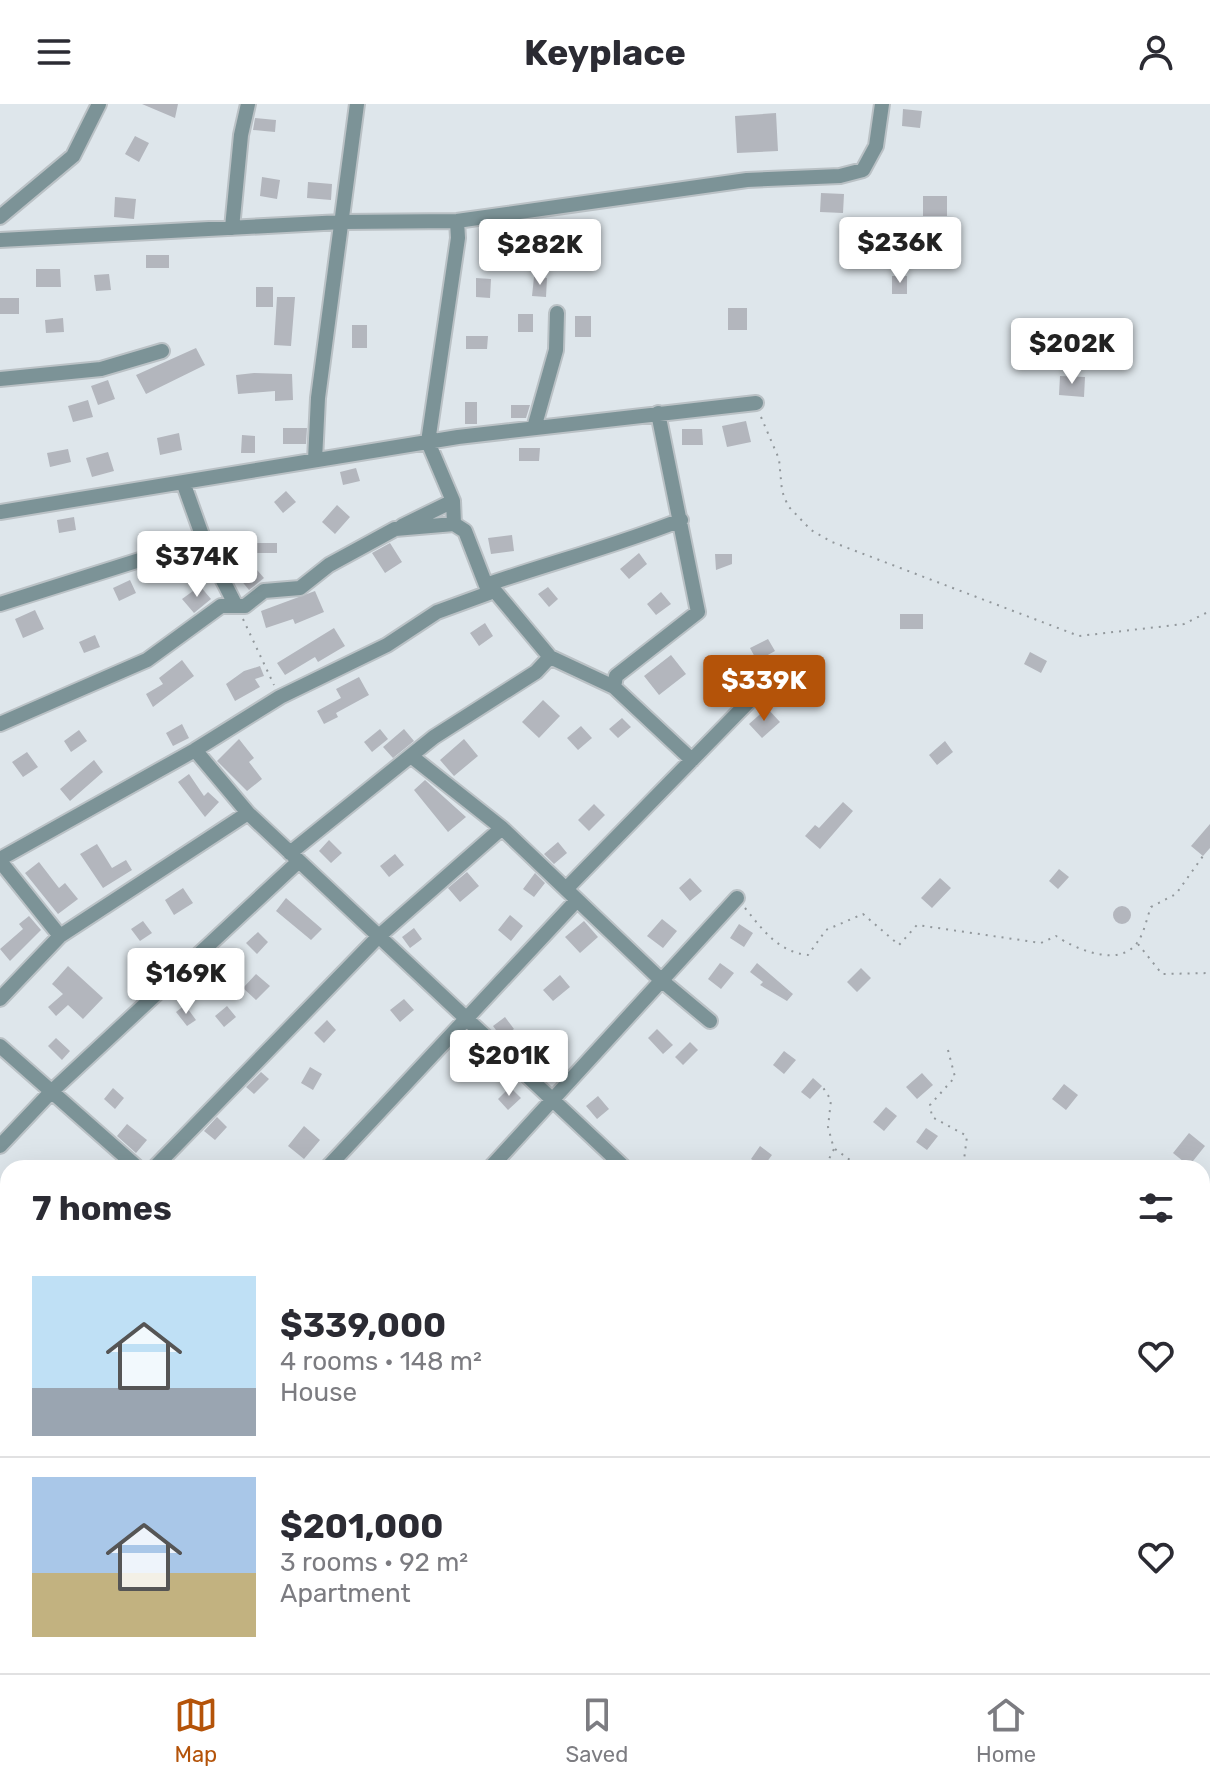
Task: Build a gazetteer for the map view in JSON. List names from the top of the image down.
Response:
{
  "page": {
    "header": "Keyplace",
    "price": [
      "$236K",
      "$282K",
      "$202K",
      "$374K",
      "$339K",
      "$169K",
      "$201K"
    ],
    "heading": "7 homes",
    "list": [
      {
        "name": "$339,000",
        "note": "4 rooms · 148 m² · House"
      },
      {
        "name": "$201,000",
        "note": "3 rooms · 92 m² · Apartment"
      }
    ],
    "tabs": ["Map", "Saved", "Home"]
  }
}
